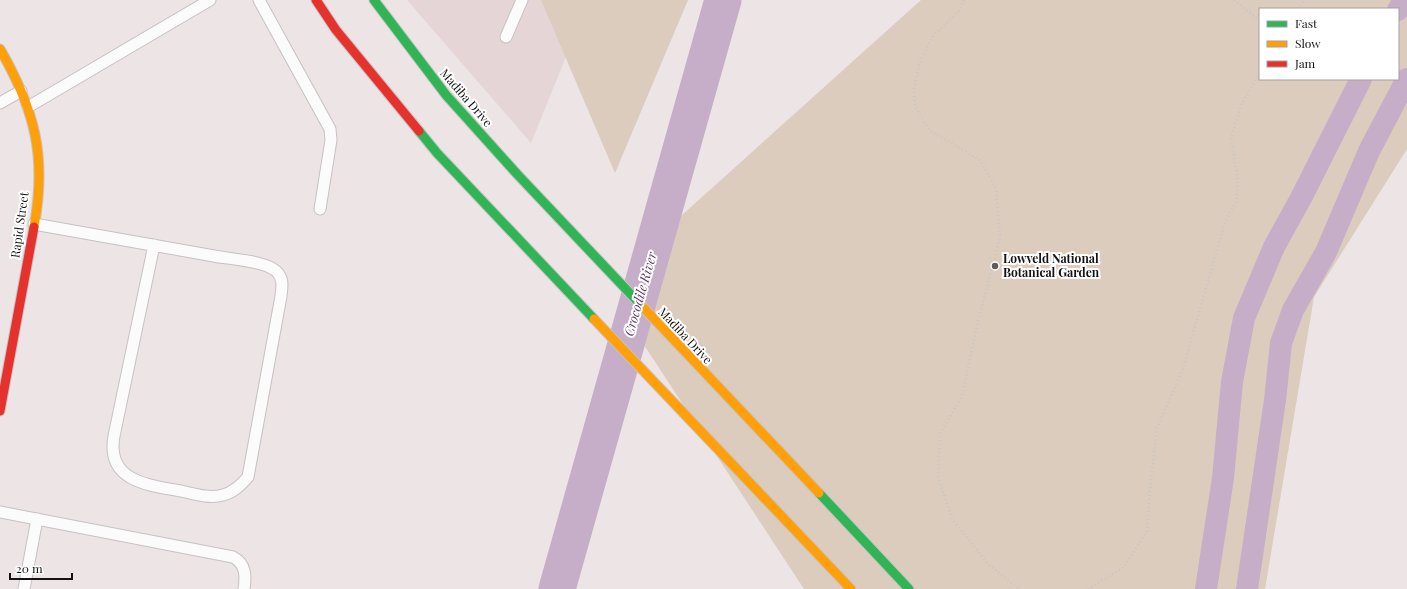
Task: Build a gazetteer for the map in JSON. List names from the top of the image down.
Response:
{
  "streets": {
    "main road": ["Madiba Drive", "Rapid Street"]
  },
  "water": ["Crocodile River"],
  "places": ["Lowveld National Botanical Garden"],
  "legend": ["Fast", "Slow", "Jam"],
  "scale_bar": "20 m"
}
